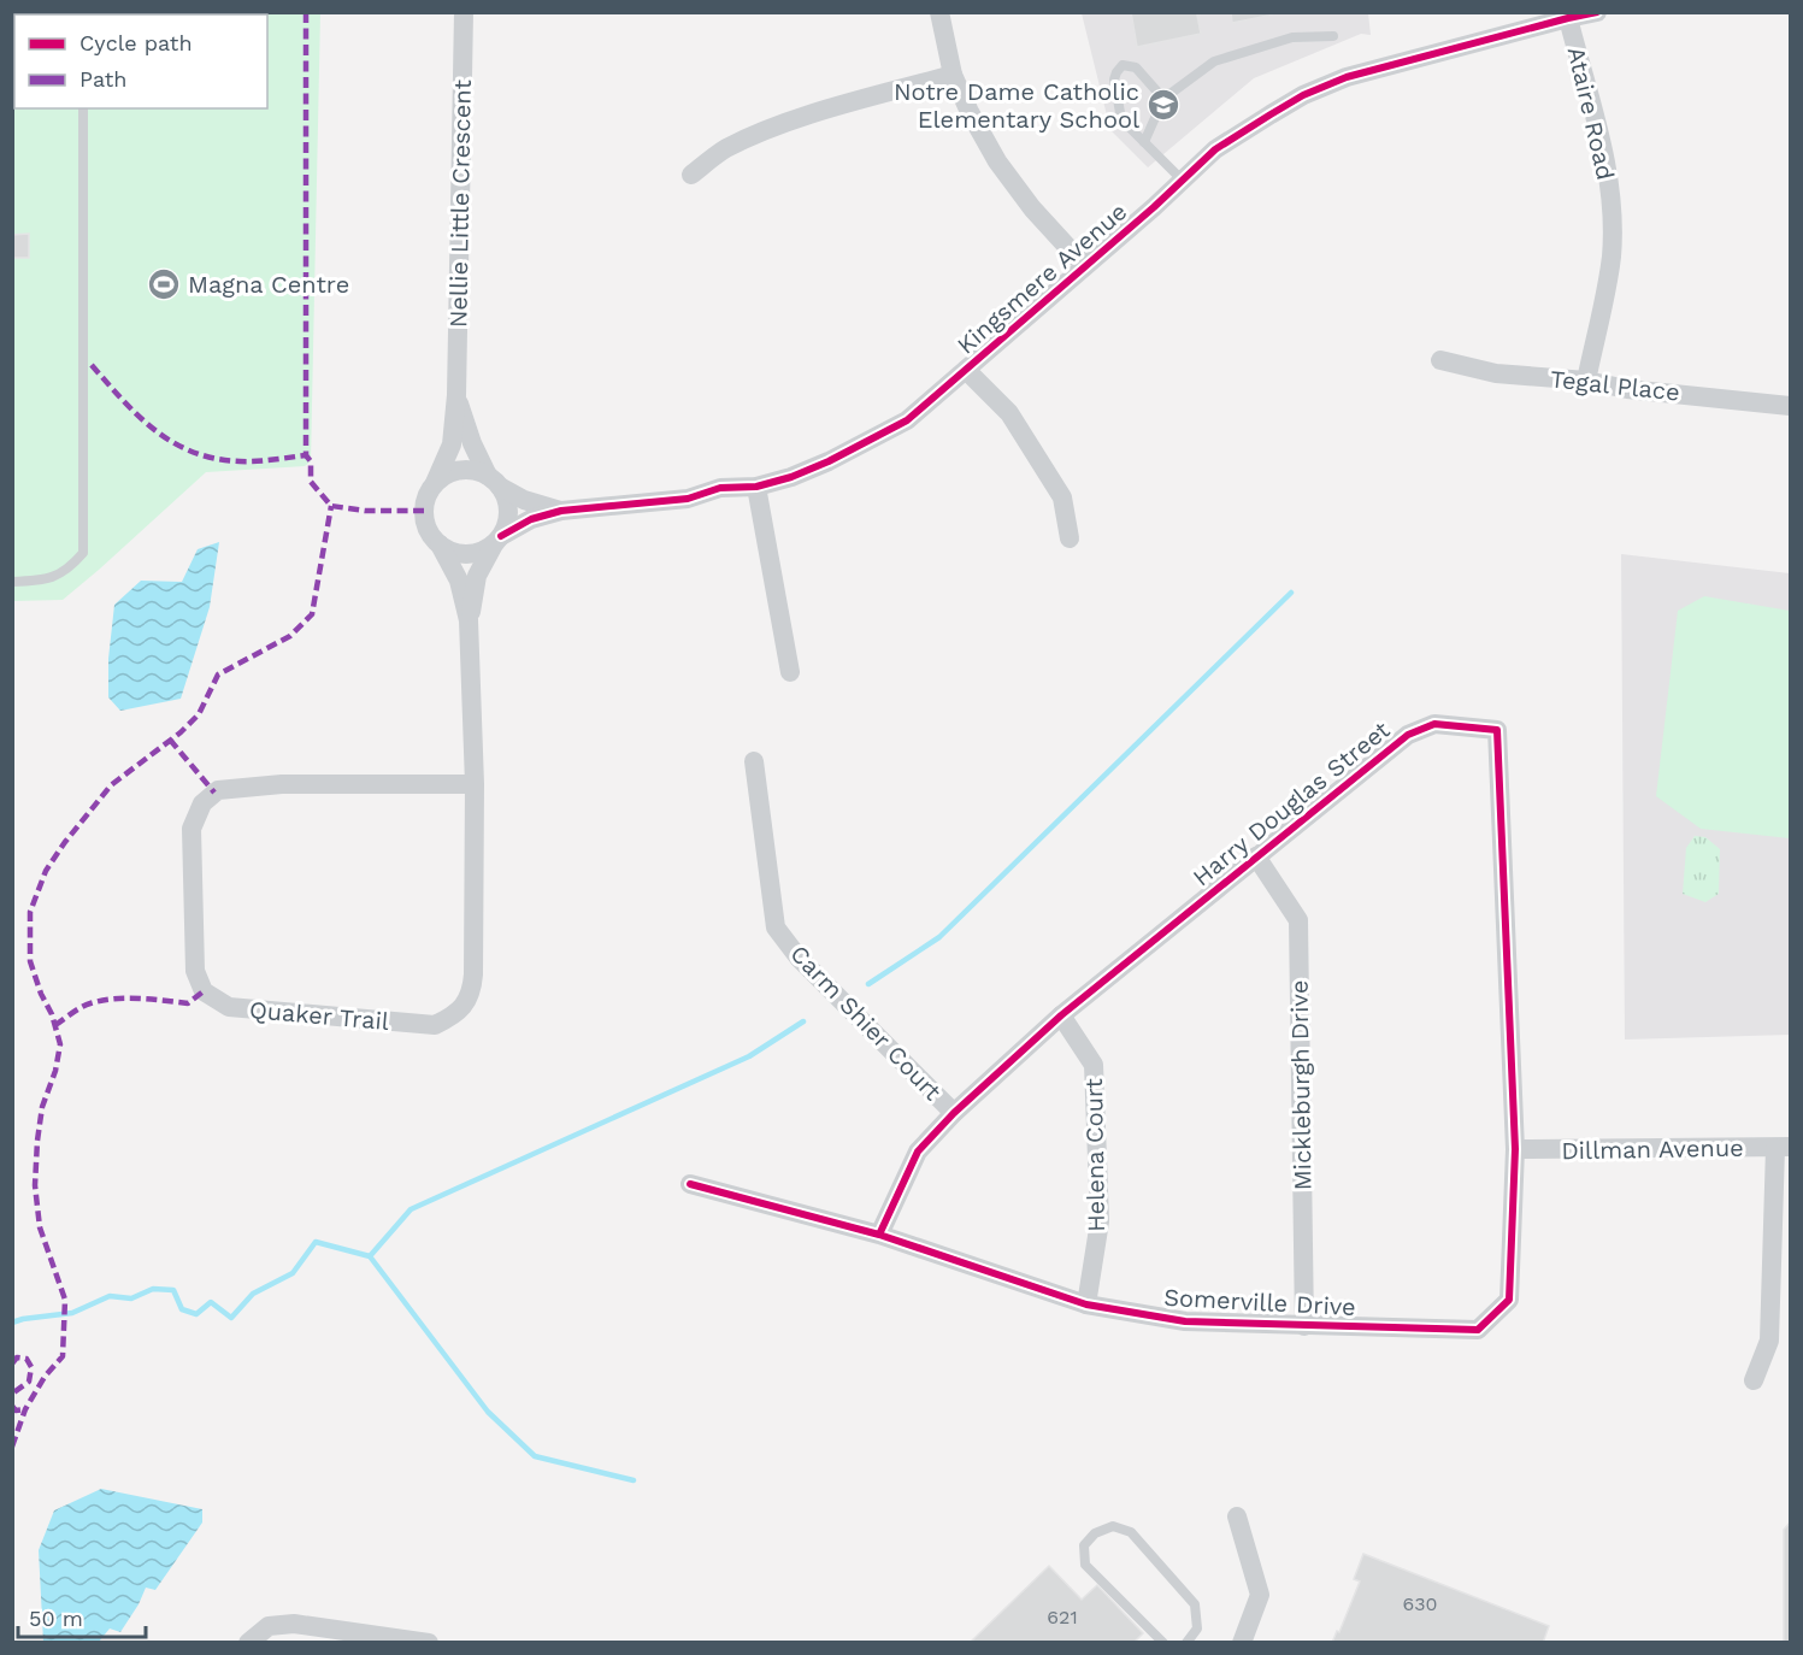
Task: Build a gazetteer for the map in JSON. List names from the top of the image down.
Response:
{
  "streets": {
    "street": [
      "Ataire Road",
      "Nellie Little Crescent",
      "Kingsmere Avenue",
      "Tegal Place",
      "Harry Douglas Street",
      "Quaker Trail",
      "Carm Shier Court",
      "Mickleburgh Drive",
      "Dillman Avenue",
      "Helena Court",
      "Somerville Drive"
    ]
  },
  "crossings": [
    ["Ataire Road", "Kingsmere Avenue"],
    ["Ataire Road", "Tegal Place"],
    ["Nellie Little Crescent", "Kingsmere Avenue"],
    ["Nellie Little Crescent", "Quaker Trail"],
    ["Kingsmere Avenue", "Quaker Trail"],
    ["Harry Douglas Street", "Carm Shier Court"],
    ["Harry Douglas Street", "Mickleburgh Drive"],
    ["Harry Douglas Street", "Dillman Avenue"],
    ["Harry Douglas Street", "Helena Court"],
    ["Harry Douglas Street", "Somerville Drive"],
    ["Mickleburgh Drive", "Somerville Drive"],
    ["Dillman Avenue", "Somerville Drive"],
    ["Helena Court", "Somerville Drive"]
  ],
  "places": {
    "school or university": ["Notre Dame Catholic Elementary School"],
    "sports": ["Magna Centre"]
  },
  "house_numbers": ["630", "621"],
  "legend": ["Cycle path", "Path"],
  "scale_bar": "50 m"
}
